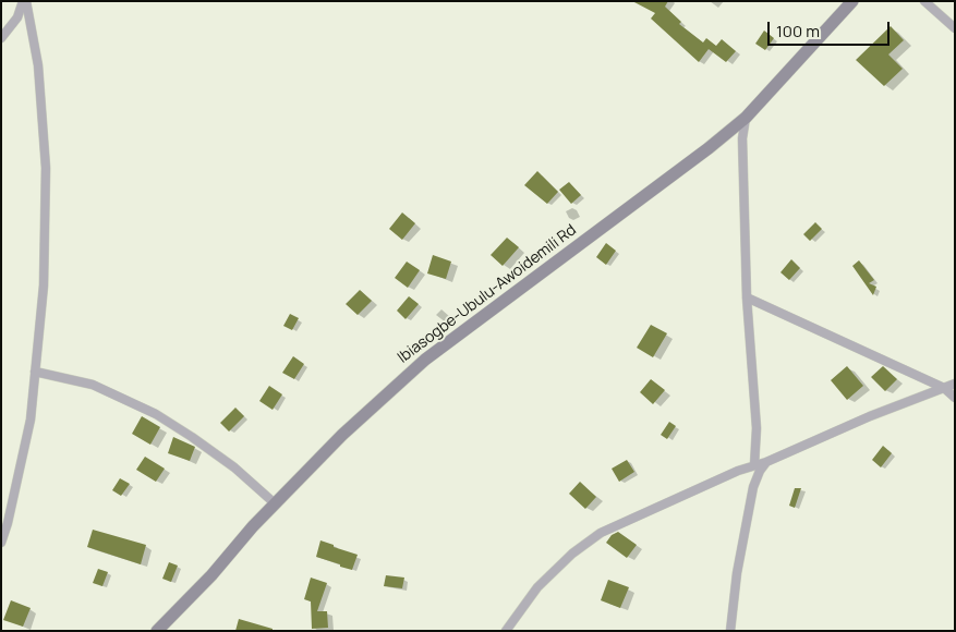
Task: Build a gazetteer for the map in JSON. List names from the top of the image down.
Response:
{
  "streets": {
    "street": ["Ibiasogbe-Ubulu-Awoidemili Rd"]
  },
  "scale_bar": "100 m"
}
